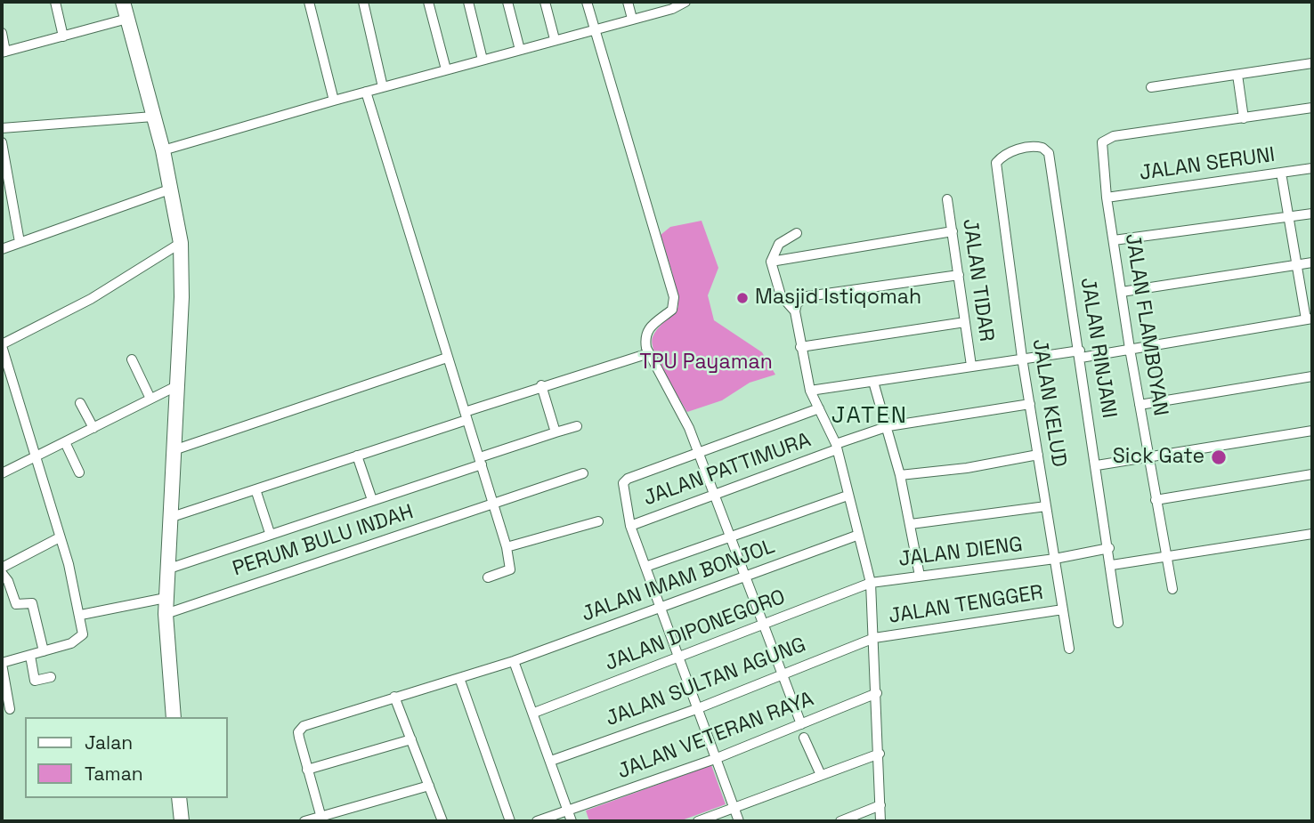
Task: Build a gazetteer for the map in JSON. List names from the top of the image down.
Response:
{
  "streets": {
    "street": [
      "JALAN SERUNI",
      "JALAN TIDAR",
      "JALAN FLAMBOYAN",
      "JALAN RINJANI",
      "JALAN KELUD",
      "JALAN PATTIMURA",
      "PERUM BULU INDAH",
      "JALAN DIENG",
      "JALAN IMAM BONJOL",
      "JALAN TENGGER",
      "JALAN DIPONEGORO",
      "JALAN SULTAN AGUNG",
      "JALAN VETERAN RAYA"
    ]
  },
  "crossings": [
    ["JALAN SERUNI", "JALAN FLAMBOYAN"],
    ["JALAN RINJANI", "JALAN KELUD"],
    ["JALAN RINJANI", "JALAN DIENG"],
    ["JALAN KELUD", "JALAN PATTIMURA"],
    ["JALAN KELUD", "JALAN DIENG"],
    ["JALAN KELUD", "JALAN TENGGER"],
    ["JALAN DIENG", "JALAN DIPONEGORO"],
    ["JALAN TENGGER", "JALAN SULTAN AGUNG"]
  ],
  "districts": ["JATEN"],
  "parks": ["TPU Payaman"],
  "places": ["Masjid Istiqomah", "Sick Gate"],
  "legend": ["Jalan", "Taman"]
}
